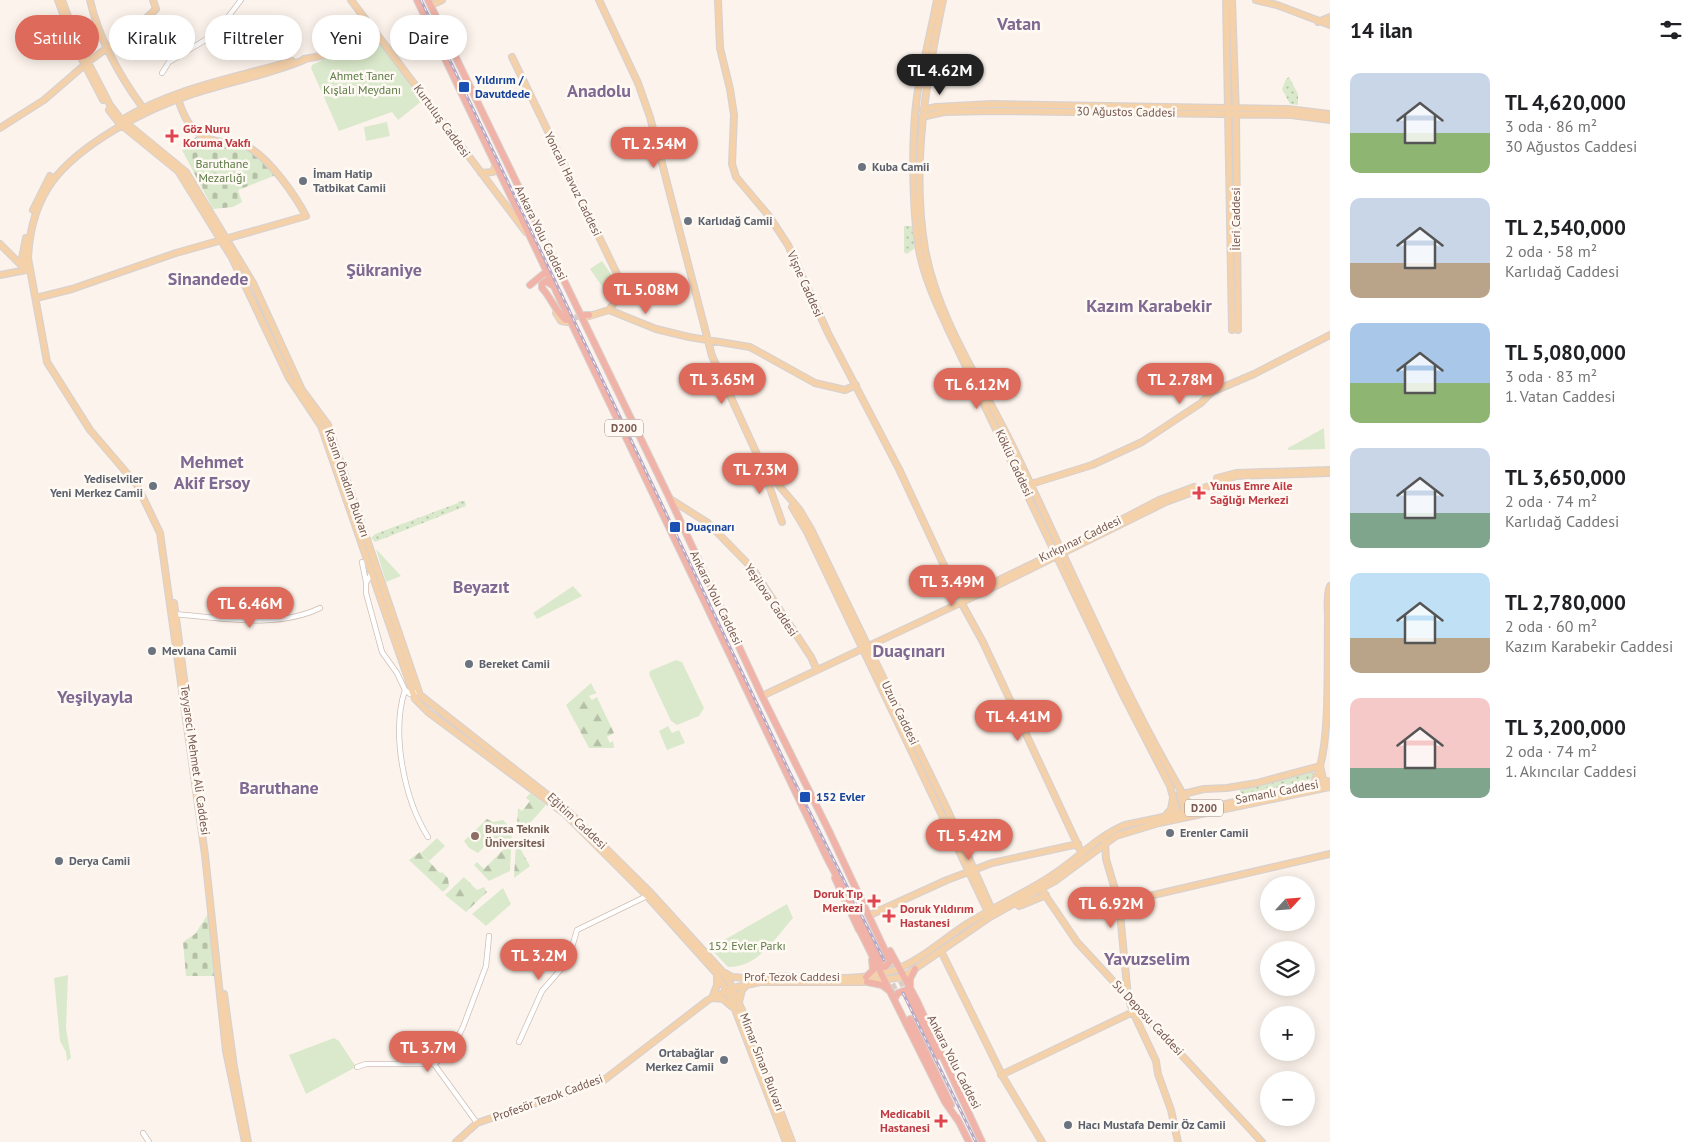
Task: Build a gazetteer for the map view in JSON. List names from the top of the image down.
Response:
{
  "streets": {
    "highway": ["Ankara Yolu Caddesi", "D200"],
    "main road": [
      "30 Ağustos Caddesi",
      "Kurtuluş Caddesi",
      "Yoncalı Havuz Caddesi",
      "İleri Caddesi",
      "Vişne Caddesi",
      "Köklü Caddesi",
      "Kasım Önadım Bulvarı",
      "Kırkpınar Caddesi",
      "Yeşilova Caddesi",
      "Uzun Caddesi",
      "Teyyareci Mehmet Ali Caddesi",
      "Samanlı Caddesi",
      "Eğitim Caddesi",
      "Prof. Tezok Caddesi",
      "Su Deposu Caddesi",
      "Mimar Sinan Bulvarı",
      "Profesör Tezok Caddesi"
    ]
  },
  "crossings": [
    ["30 Ağustos Caddesi", "İleri Caddesi"],
    ["30 Ağustos Caddesi", "Köklü Caddesi"],
    ["Kurtuluş Caddesi", "Ankara Yolu Caddesi"],
    ["Ankara Yolu Caddesi", "D200"],
    ["Ankara Yolu Caddesi", "Kırkpınar Caddesi"],
    ["Ankara Yolu Caddesi", "Yeşilova Caddesi"],
    ["Vişne Caddesi", "Kırkpınar Caddesi"],
    ["D200", "Uzun Caddesi"],
    ["D200", "Samanlı Caddesi"],
    ["D200", "Su Deposu Caddesi"],
    ["Köklü Caddesi", "Kırkpınar Caddesi"],
    ["Köklü Caddesi", "Samanlı Caddesi"],
    ["Kasım Önadım Bulvarı", "Eğitim Caddesi"],
    ["Kırkpınar Caddesi", "Yeşilova Caddesi"],
    ["Kırkpınar Caddesi", "Uzun Caddesi"],
    ["Eğitim Caddesi", "Prof. Tezok Caddesi"],
    ["Prof. Tezok Caddesi", "Mimar Sinan Bulvarı"],
    ["Prof. Tezok Caddesi", "Profesör Tezok Caddesi"],
    ["Mimar Sinan Bulvarı", "Profesör Tezok Caddesi"]
  ],
  "districts": [
    "Vatan",
    "Anadolu",
    "Şükraniye",
    "Sinandede",
    "Kazım Karabekir",
    "Mehmet Akif Ersoy",
    "Beyazıt",
    "Duaçınarı",
    "Yeşilyayla",
    "Baruthane",
    "Yavuzselim"
  ],
  "parks": ["Ahmet Taner Kışlalı Meydanı", "Baruthane Mezarlığı", "152 Evler Parkı"],
  "places": {
    "transit": ["Yıldırım / Davutdede", "Duaçınarı", "152 Evler"],
    "health": [
      "Göz Nuru Koruma Vakfı",
      "Yunus Emre Aile Sağlığı Merkezi",
      "Doruk Tıp Merkezi",
      "Doruk Yıldırım Hastanesi",
      "Medicabil Hastanesi"
    ],
    "other": [
      "Kuba Camii",
      "İmam Hatip Tatbikat Camii",
      "Karlıdağ Camii",
      "Yediselviler Yeni Merkez Camii",
      "Mevlana Camii",
      "Bereket Camii",
      "Erenler Camii",
      "Bursa Teknik Üniversitesi",
      "Derya Camii",
      "Ortabağlar Merkez Camii",
      "Hacı Mustafa Demir Öz Camii"
    ]
  },
  "north": "top right",
  "page": {
    "heading": "14 ilan",
    "chip": [
      "Satılık",
      "Kiralık",
      "Filtreler",
      "Yeni",
      "Daire"
    ],
    "price": [
      "TL 4.62M",
      "TL 2.54M",
      "TL 5.08M",
      "TL 3.65M",
      "TL 2.78M",
      "TL 6.12M",
      "TL 7.3M",
      "TL 3.49M",
      "TL 6.46M",
      "TL 4.41M",
      "TL 5.42M",
      "TL 6.92M",
      "TL 3.2M",
      "TL 3.7M"
    ],
    "list": [
      {
        "name": "TL 4,620,000",
        "note": "3 oda · 86 m² · 30 Ağustos Caddesi"
      },
      {
        "name": "TL 2,540,000",
        "note": "2 oda · 58 m² · Karlıdağ Caddesi"
      },
      {
        "name": "TL 5,080,000",
        "note": "3 oda · 83 m² · 1. Vatan Caddesi"
      },
      {
        "name": "TL 3,650,000",
        "note": "2 oda · 74 m² · Karlıdağ Caddesi"
      },
      {
        "name": "TL 2,780,000",
        "note": "2 oda · 60 m² · Kazım Karabekir Caddesi"
      },
      {
        "name": "TL 3,200,000",
        "note": "2 oda · 74 m² · 1. Akıncılar Caddesi"
      }
    ],
    "map_buttons": ["+", "−"]
  }
}
